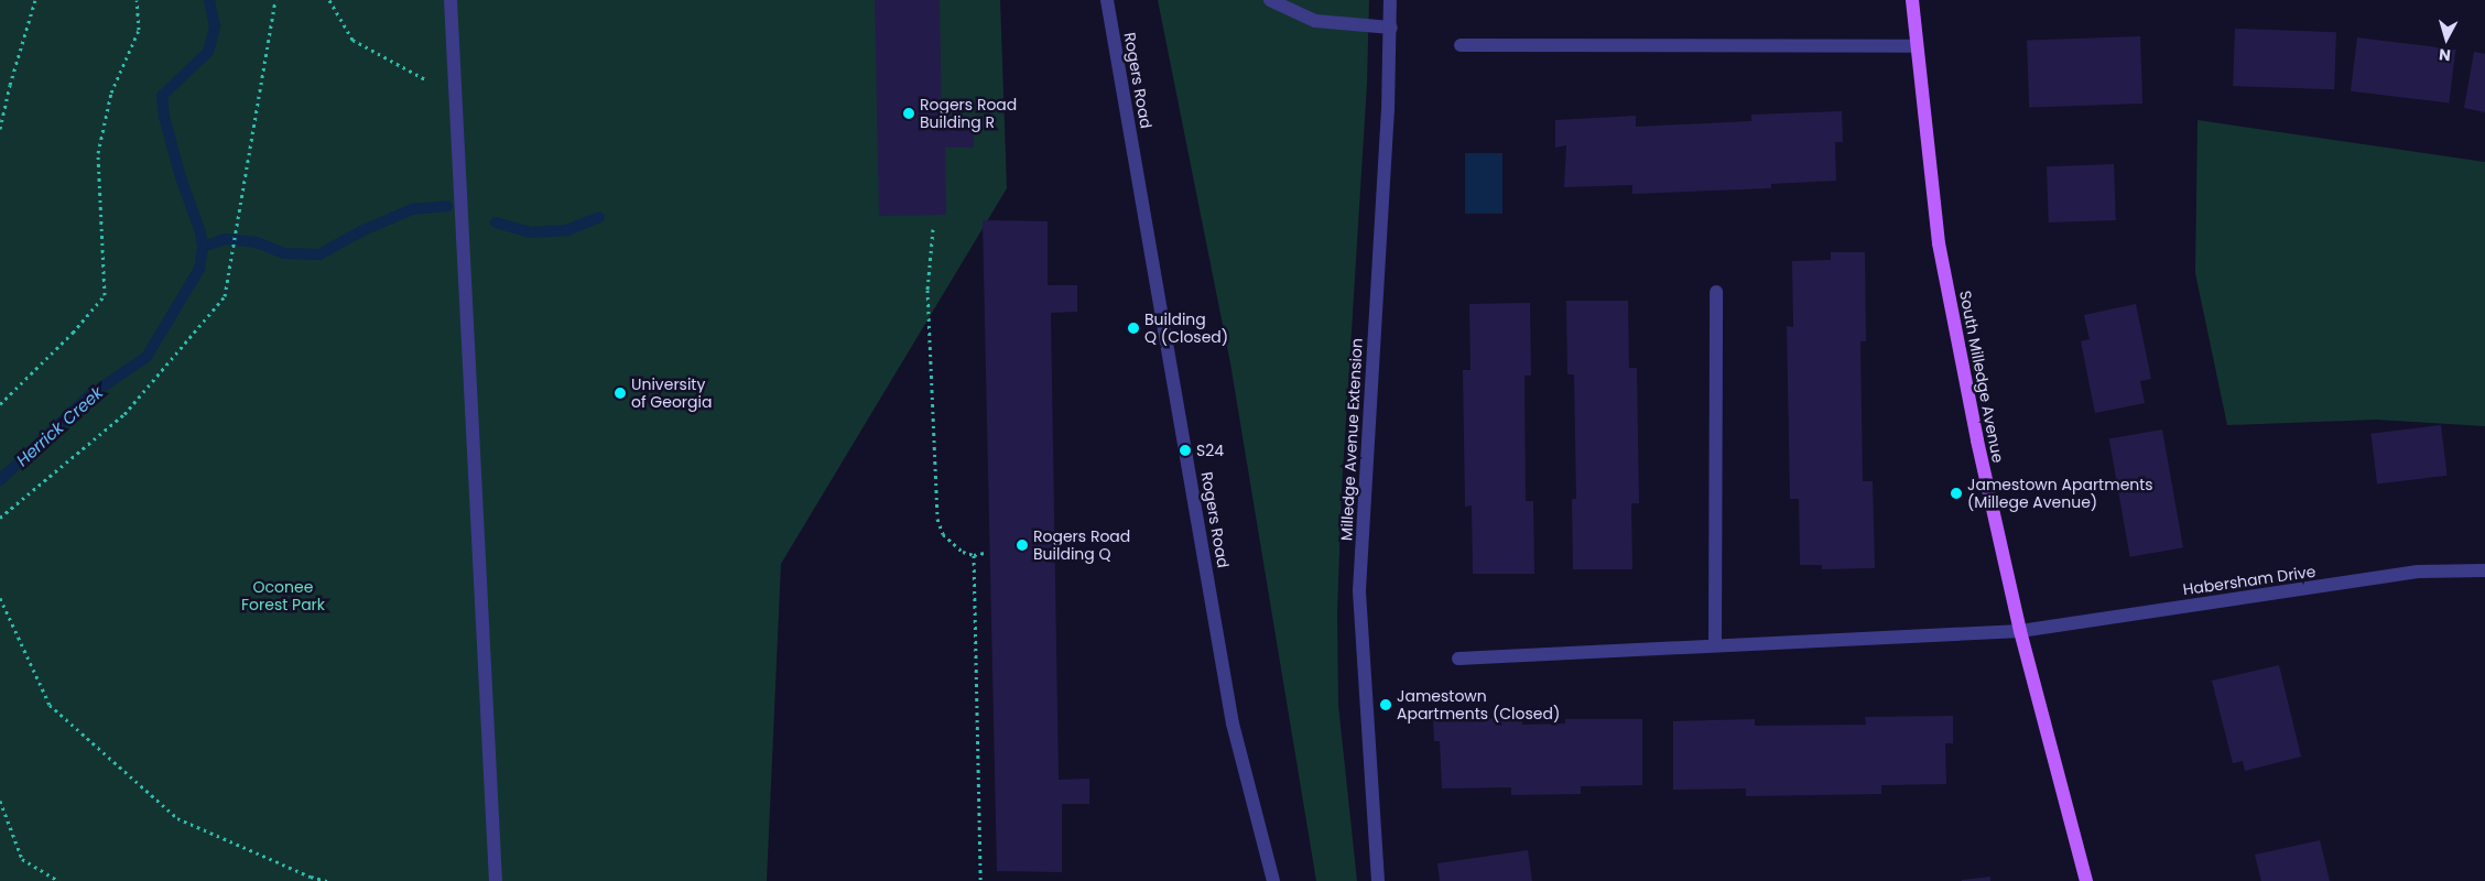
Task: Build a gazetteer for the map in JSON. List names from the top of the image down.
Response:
{
  "streets": {
    "main road": ["South Milledge Avenue"],
    "street": ["Rogers Road", "Milledge Avenue Extension", "Habersham Drive"]
  },
  "crossings": [
    ["South Milledge Avenue", "Habersham Drive"]
  ],
  "water": ["Herrick Creek"],
  "parks": ["Oconee Forest Park"],
  "places": [
    "Rogers Road Building R",
    "Building Q (Closed)",
    "University of Georgia",
    "S24",
    "Jamestown Apartments (Millege Avenue)",
    "Rogers Road Building Q",
    "Jamestown Apartments (Closed)"
  ],
  "north": "bottom"
}
